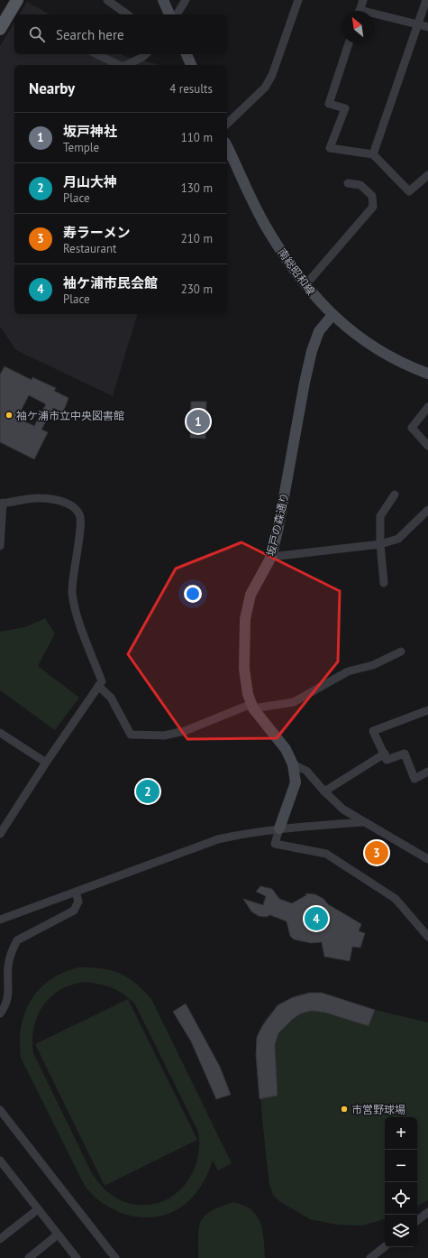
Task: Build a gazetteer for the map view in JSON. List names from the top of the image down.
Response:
{
  "streets": {
    "street": ["南総昭和線", "坂戸の森通り"]
  },
  "crossings": [
    ["南総昭和線", "坂戸の森通り"]
  ],
  "places": ["袖ケ浦市立中央図書館", "市営野球場"],
  "north": "top left",
  "page": {
    "search": "Search here",
    "heading": ["Nearby", "4 results"],
    "list": [
      {
        "mark": "1",
        "name": "坂戸神社",
        "note": "Temple",
        "value": "110 m"
      },
      {
        "mark": "2",
        "name": "月山大神",
        "note": "Place",
        "value": "130 m"
      },
      {
        "mark": "3",
        "name": "寿ラーメン",
        "note": "Restaurant",
        "value": "210 m"
      },
      {
        "mark": "4",
        "name": "袖ケ浦市民会館",
        "note": "Place",
        "value": "230 m"
      }
    ],
    "pins": [
      "1",
      "2",
      "3",
      "4"
    ],
    "map_buttons": ["+", "−"]
  }
}
